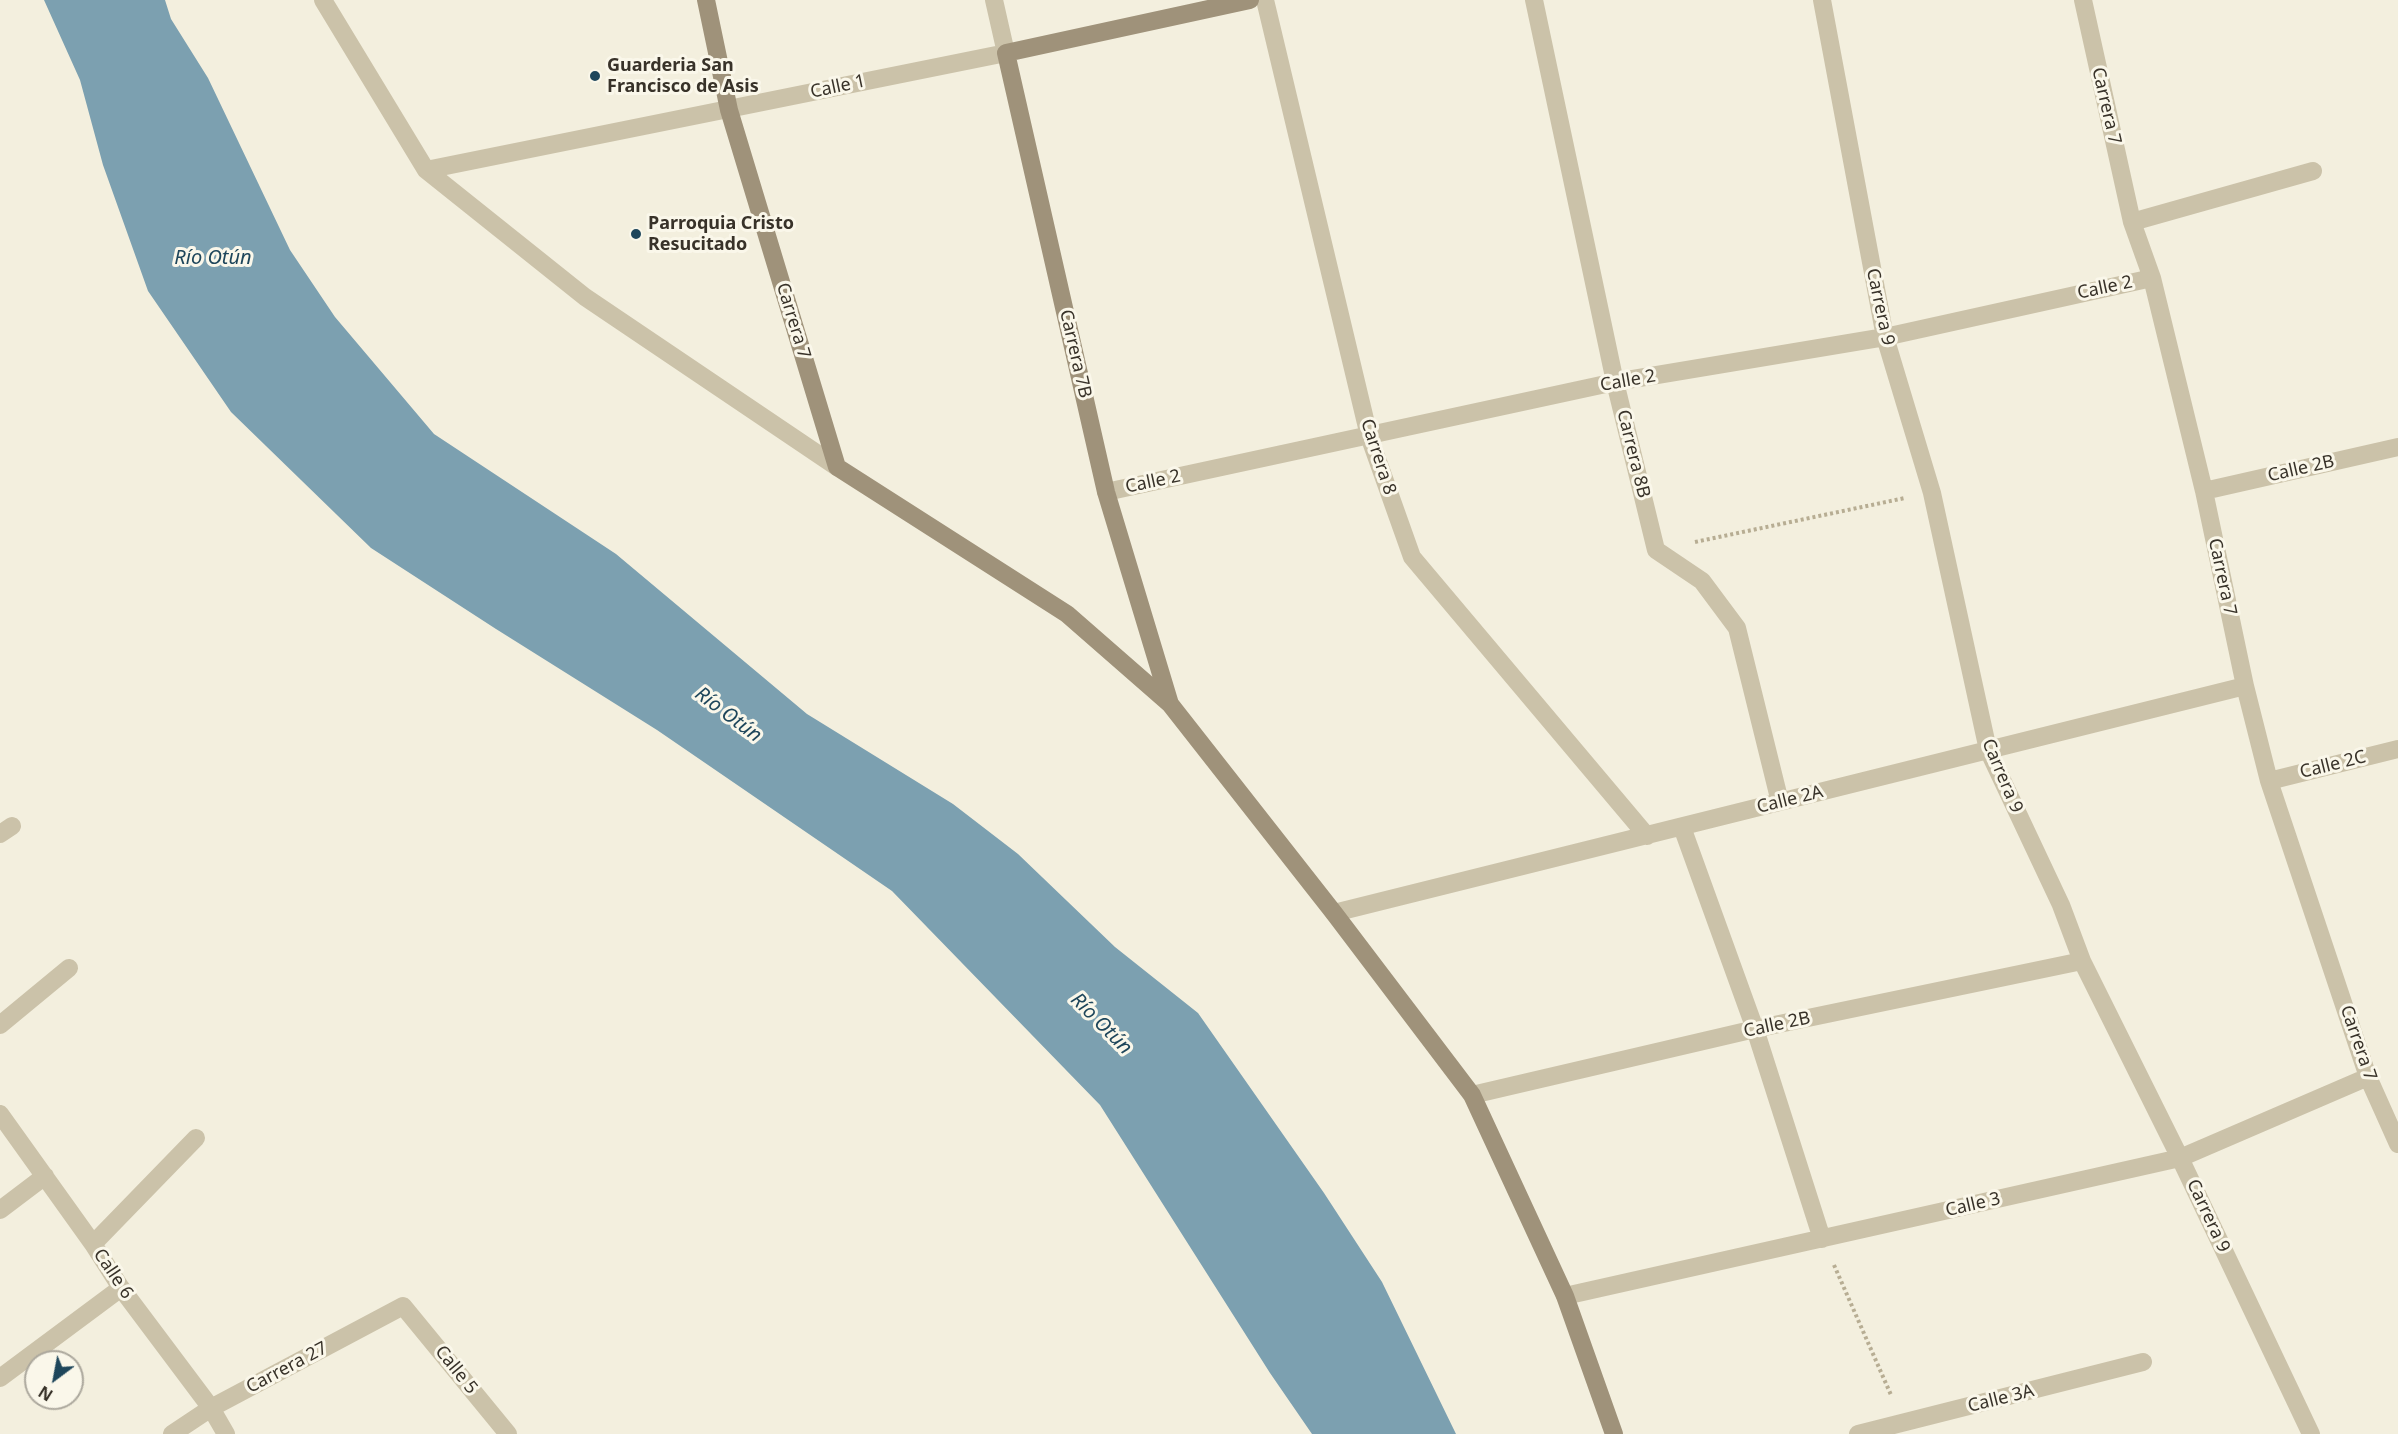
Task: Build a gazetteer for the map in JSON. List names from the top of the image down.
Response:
{
  "streets": {
    "main road": ["Calle 1", "Carrera 7", "Carrera 7B"],
    "street": [
      "Calle 2",
      "Carrera 9",
      "Carrera 8B",
      "Carrera 8",
      "Calle 2B",
      "Calle 2C",
      "Calle 2A",
      "Calle 3",
      "Calle 6",
      "Carrera 27",
      "Calle 5",
      "Calle 3A"
    ]
  },
  "crossings": [
    ["Calle 1", "Carrera 7"],
    ["Calle 1", "Carrera 7B"],
    ["Carrera 7", "Calle 2"],
    ["Carrera 7", "Calle 2B"],
    ["Carrera 7", "Calle 2C"],
    ["Carrera 7", "Calle 2A"],
    ["Carrera 7", "Calle 3"],
    ["Calle 2", "Carrera 9"],
    ["Calle 2", "Carrera 7B"],
    ["Calle 2", "Carrera 8B"],
    ["Calle 2", "Carrera 8"],
    ["Carrera 9", "Calle 2B"],
    ["Carrera 9", "Calle 2A"],
    ["Carrera 9", "Calle 3"],
    ["Carrera 8", "Calle 2A"],
    ["Calle 6", "Carrera 27"],
    ["Carrera 27", "Calle 5"]
  ],
  "water": ["Río Otún"],
  "places": ["Guarderia San Francisco de Asis", "Parroquia Cristo Resucitado"],
  "north": "bottom left"
}
